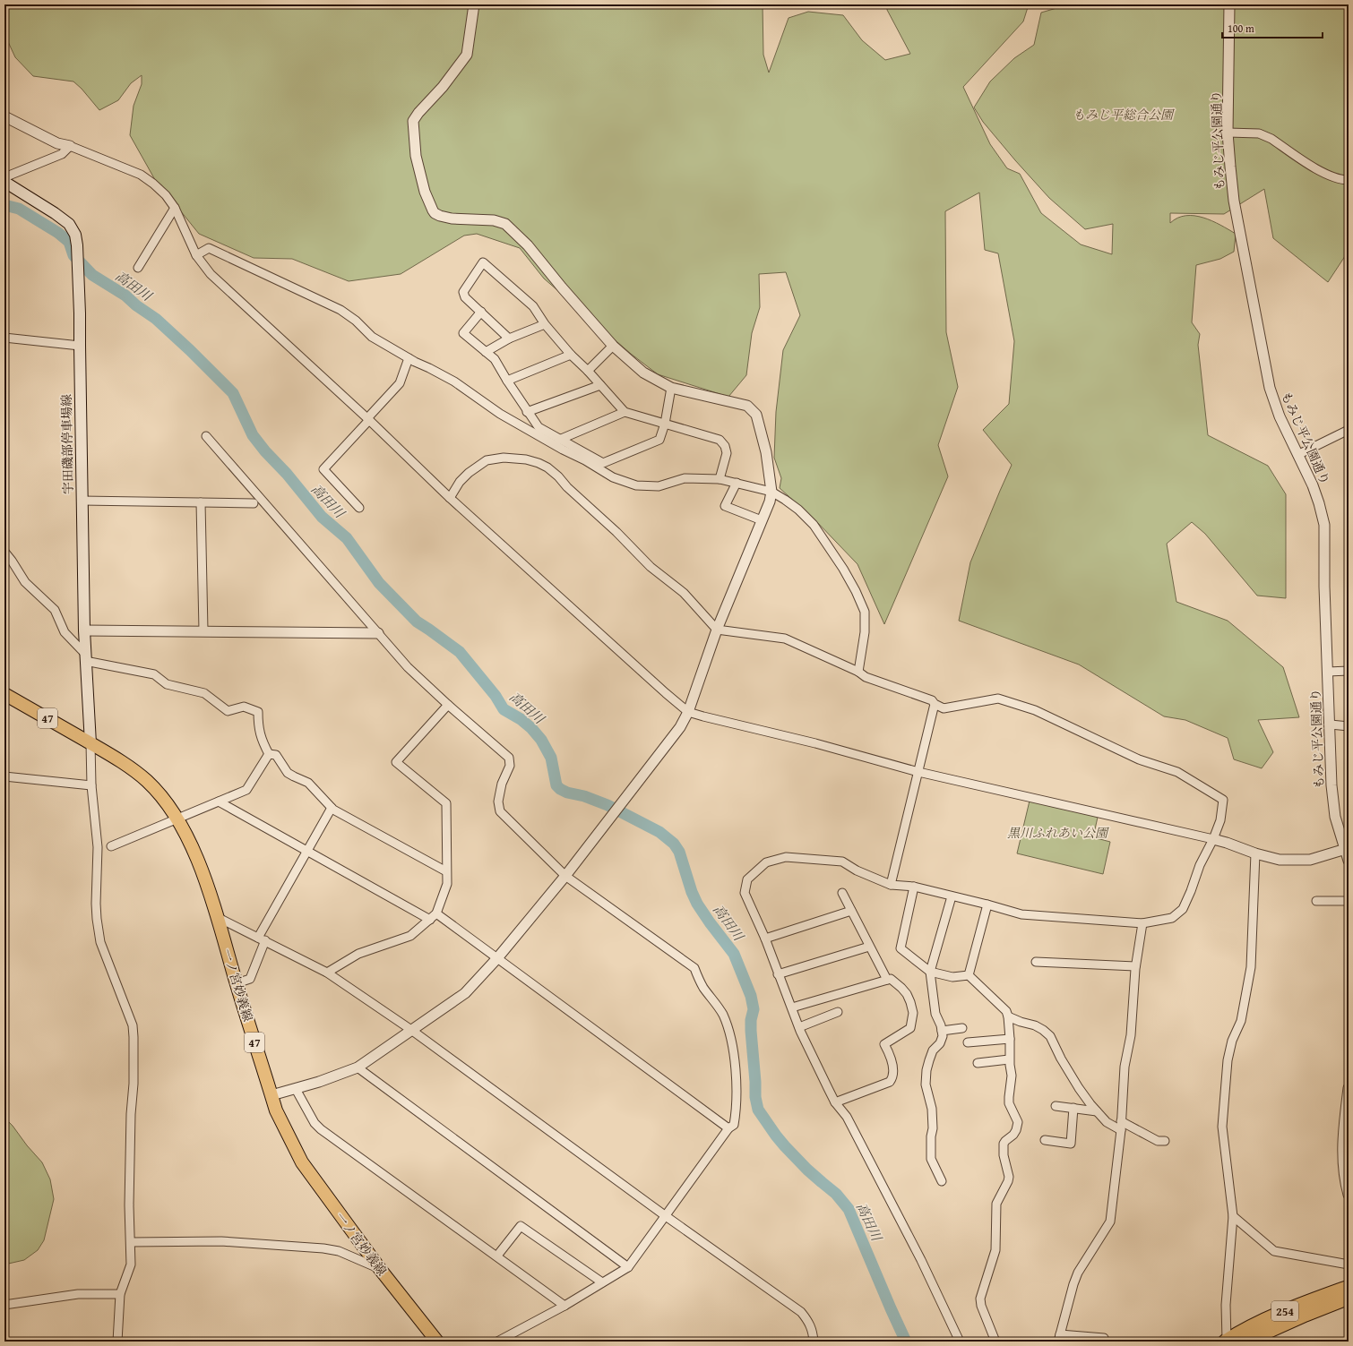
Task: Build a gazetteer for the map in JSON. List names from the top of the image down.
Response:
{
  "streets": {
    "highway": ["254"],
    "main road": ["宇田磯部停車場線", "47", "一ノ宮妙義線"],
    "street": ["もみじ平公園通り"]
  },
  "crossings": [
    ["宇田磯部停車場線", "一ノ宮妙義線"]
  ],
  "water": ["高田川"],
  "parks": ["もみじ平総合公園", "黒川ふれあい公園"],
  "scale_bar": "100 m"
}
